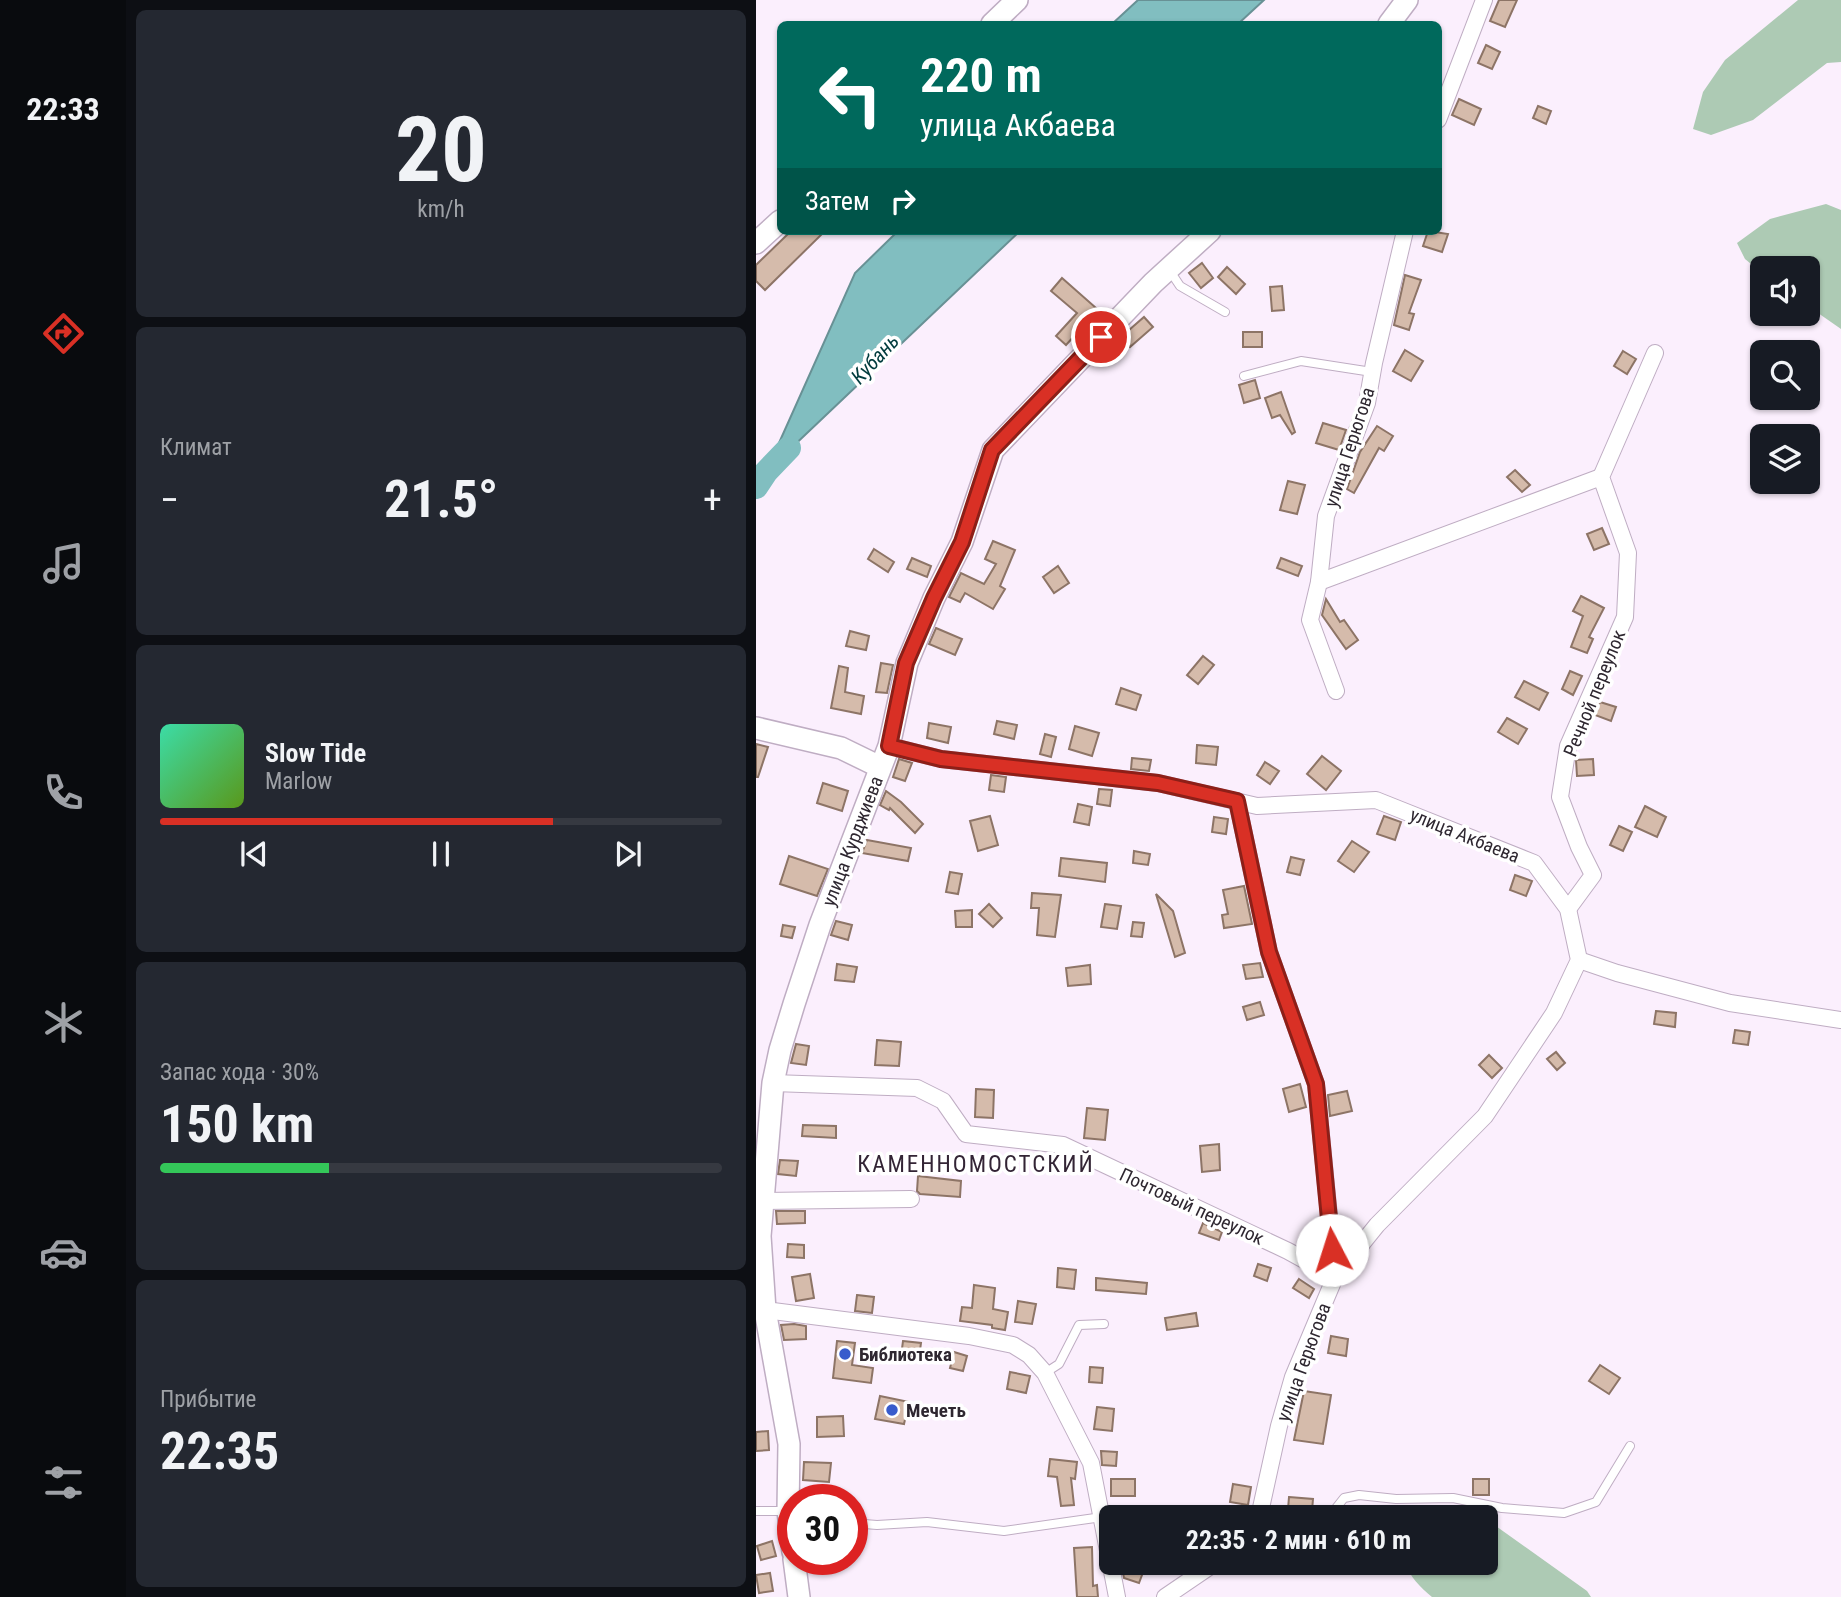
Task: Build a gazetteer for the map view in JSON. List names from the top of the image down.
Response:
{
  "streets": {
    "street": [
      "улица Герюгова",
      "Речной переулок",
      "улица Акбаева",
      "улица Курджиева",
      "Почтовый переулок"
    ]
  },
  "crossings": [
    ["улица Герюгова", "улица Акбаева"],
    ["улица Герюгова", "Почтовый переулок"],
    ["Речной переулок", "улица Акбаева"],
    ["улица Акбаева", "улица Курджиева"],
    ["улица Курджиева", "Почтовый переулок"]
  ],
  "districts": ["КАМЕННОМОСТСКИЙ"],
  "water": ["Кубань"],
  "places": ["Библиотека", "Мечеть"],
  "page": {
    "tabs": "22:33",
    "tile": [
      ["20", "km/h"],
      "Климат",
      ["Запас хода · 30%", "150 km"],
      ["Прибытие", "22:35"]
    ],
    "turn": ["220 m", "улица Акбаева"],
    "then": "Затем",
    "heat": ["−", "21.5°", "+"],
    "song": ["Slow Tide", "Marlow"],
    "limit": "30",
    "trip": "22:35 · 2 мин · 610 m"
  }
}
